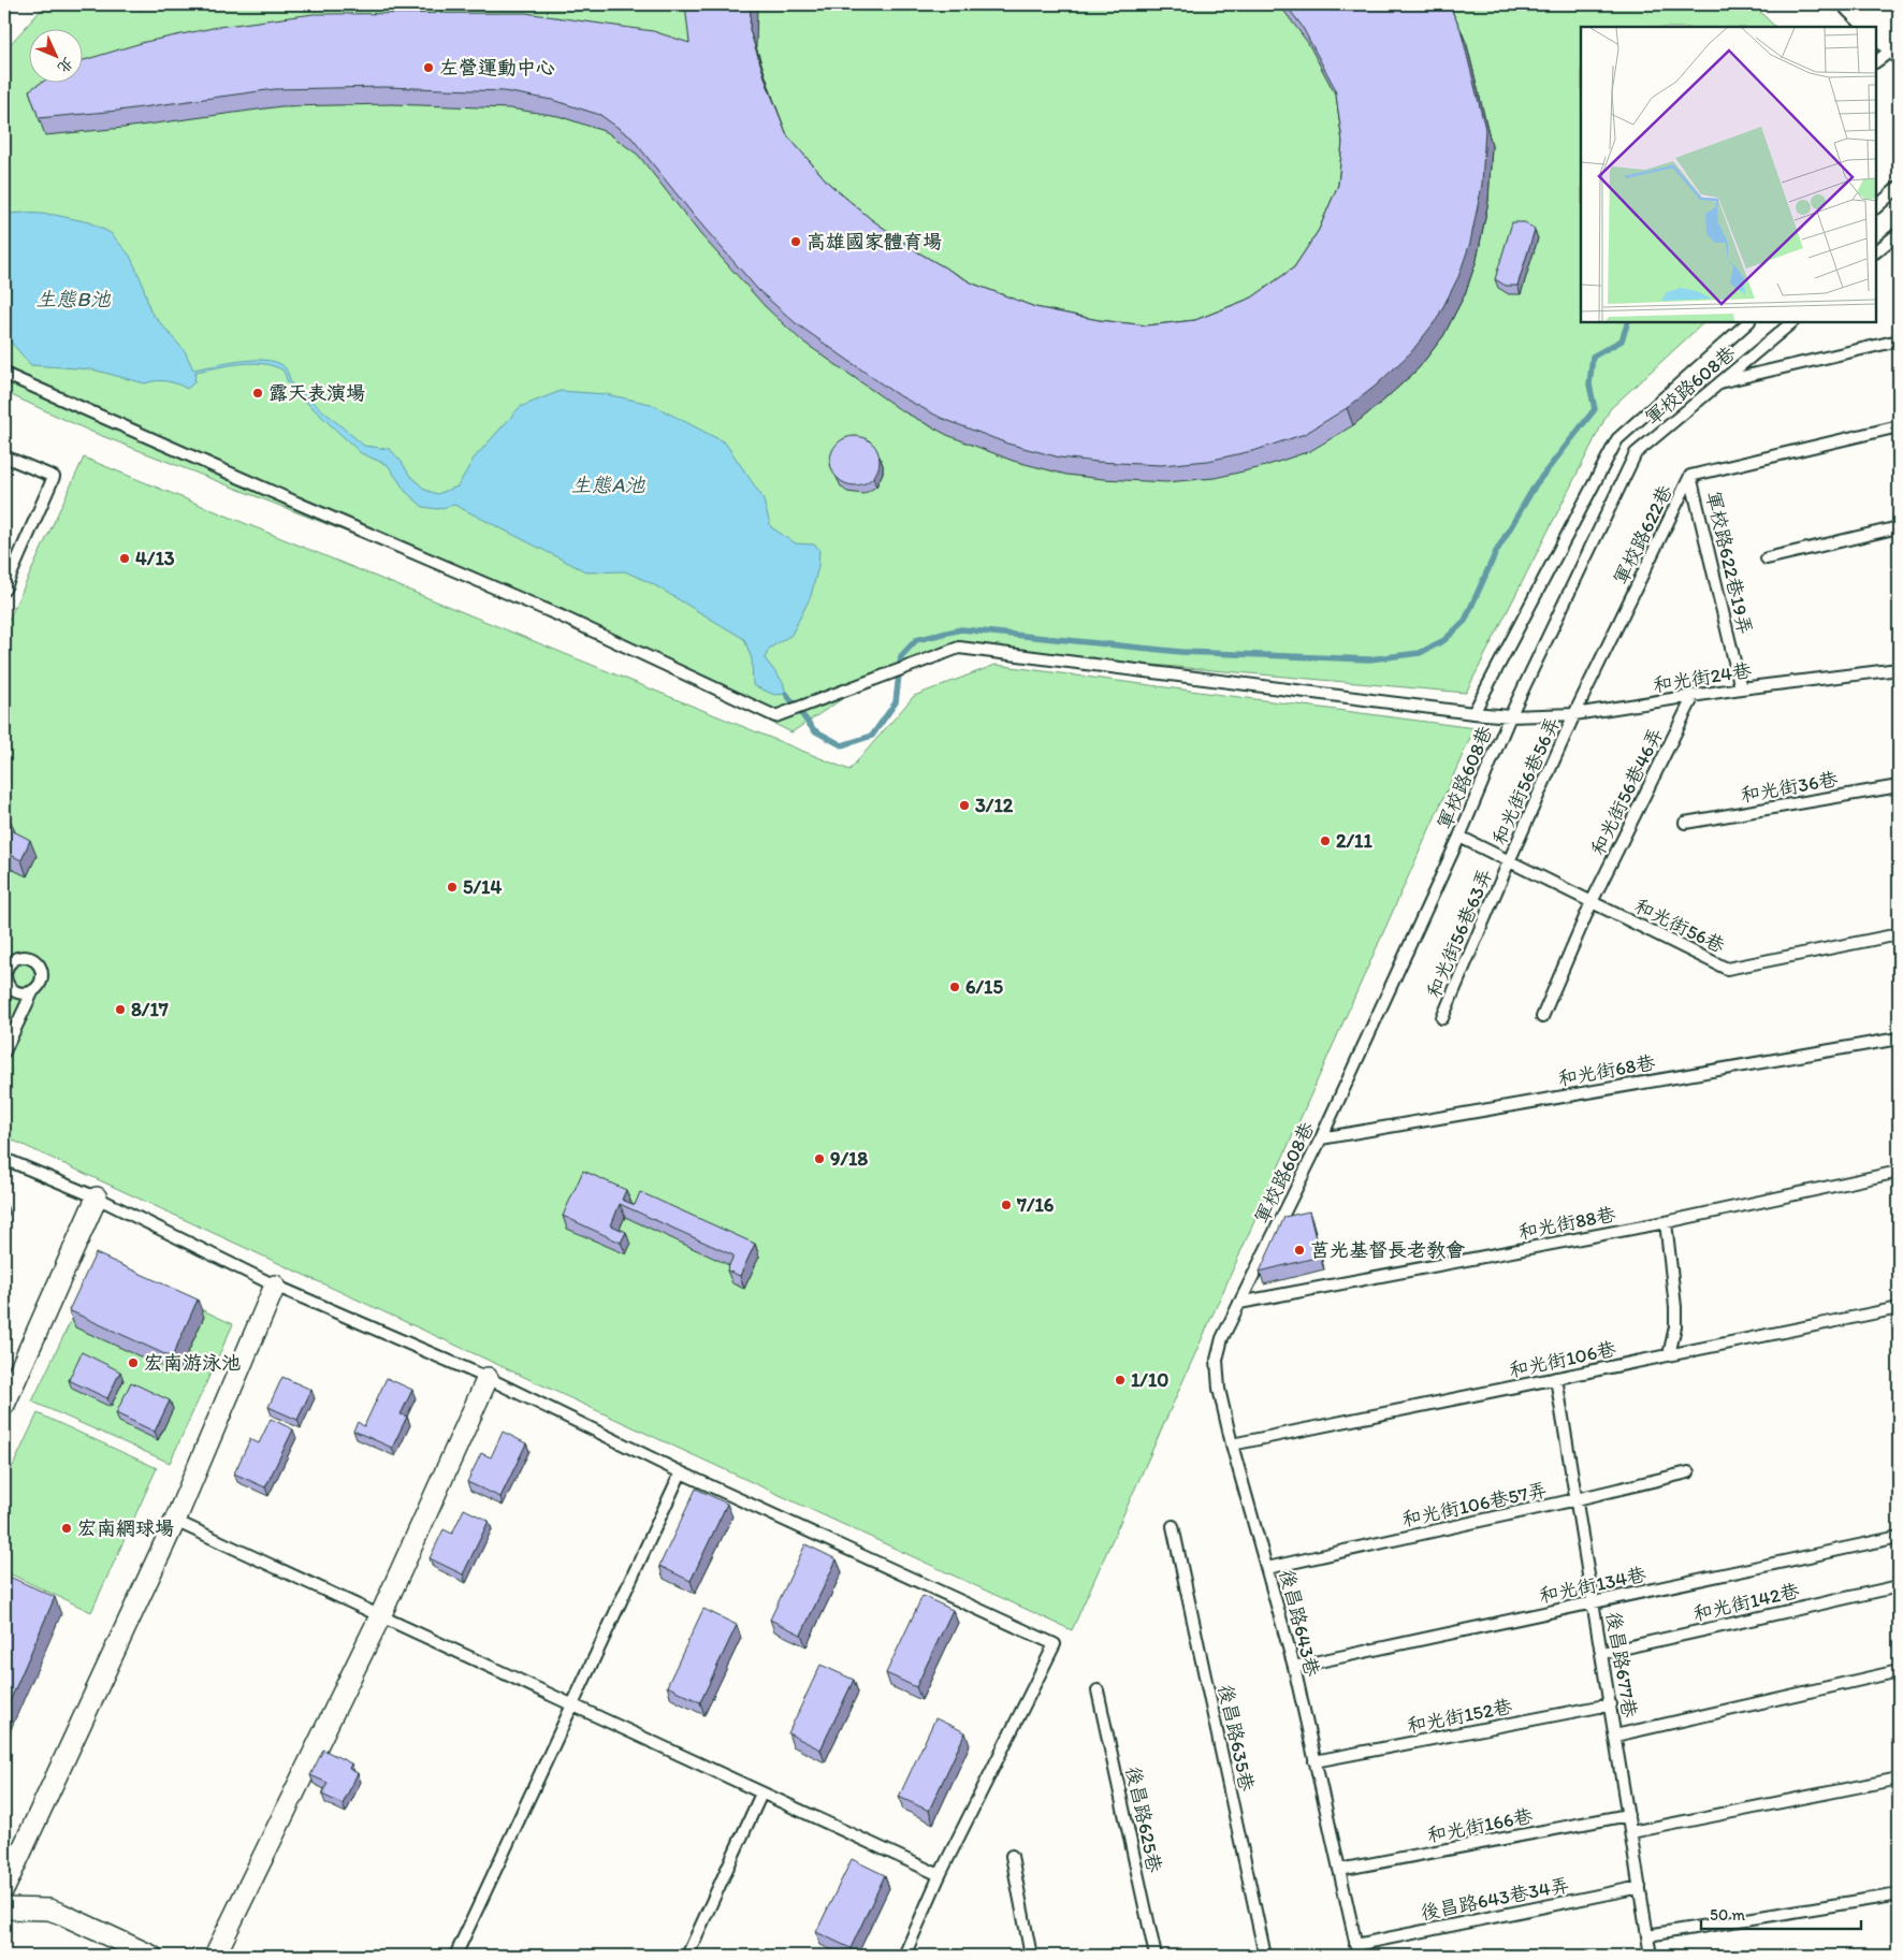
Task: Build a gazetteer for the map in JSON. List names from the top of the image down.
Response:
{
  "streets": {
    "lane": [
      "軍校路608巷",
      "軍校路622巷",
      "軍校路622巷19弄",
      "和光街24巷",
      "和光街56巷56弄",
      "和光街36巷",
      "和光街56巷46弄",
      "和光街56巷",
      "和光街56巷63弄",
      "和光街68巷",
      "和光街88巷",
      "和光街106巷",
      "和光街106巷57弄",
      "和光街134巷",
      "和光街142巷",
      "後昌路643巷",
      "後昌路677巷",
      "和光街152巷",
      "後昌路635巷",
      "後昌路625巷",
      "和光街166巷",
      "後昌路643巷34弄"
    ]
  },
  "crossings": [
    ["軍校路608巷", "和光街24巷"],
    ["軍校路608巷", "和光街56巷"],
    ["軍校路608巷", "和光街68巷"],
    ["軍校路608巷", "和光街88巷"],
    ["軍校路608巷", "後昌路643巷"],
    ["軍校路622巷", "軍校路622巷19弄"],
    ["軍校路622巷", "和光街24巷"],
    ["軍校路622巷", "和光街56巷56弄"],
    ["軍校路622巷19弄", "和光街24巷"],
    ["和光街24巷", "和光街56巷56弄"],
    ["和光街24巷", "和光街56巷46弄"],
    ["和光街56巷56弄", "和光街56巷"],
    ["和光街56巷56弄", "和光街56巷63弄"],
    ["和光街56巷46弄", "和光街56巷"],
    ["和光街56巷", "和光街56巷63弄"],
    ["和光街88巷", "後昌路643巷"],
    ["和光街106巷", "後昌路643巷"],
    ["和光街106巷", "後昌路677巷"],
    ["和光街106巷57弄", "後昌路643巷"],
    ["和光街106巷57弄", "後昌路677巷"],
    ["和光街134巷", "後昌路643巷"],
    ["和光街134巷", "後昌路677巷"],
    ["和光街142巷", "後昌路677巷"],
    ["後昌路643巷", "和光街152巷"],
    ["後昌路643巷", "和光街166巷"],
    ["後昌路643巷", "後昌路643巷34弄"],
    ["後昌路677巷", "和光街152巷"],
    ["後昌路677巷", "和光街166巷"],
    ["後昌路677巷", "後昌路643巷34弄"]
  ],
  "water": ["生態B池", "生態A池"],
  "places": [
    "左營運動中心",
    "高雄國家體育場",
    "露天表演場",
    "4/13",
    "3/12",
    "2/11",
    "5/14",
    "6/15",
    "8/17",
    "9/18",
    "7/16",
    "莒光基督長老教會",
    "宏南游泳池",
    "1/10",
    "宏南網球場"
  ],
  "scale_bar": "50 m",
  "north": "bottom right"
}
